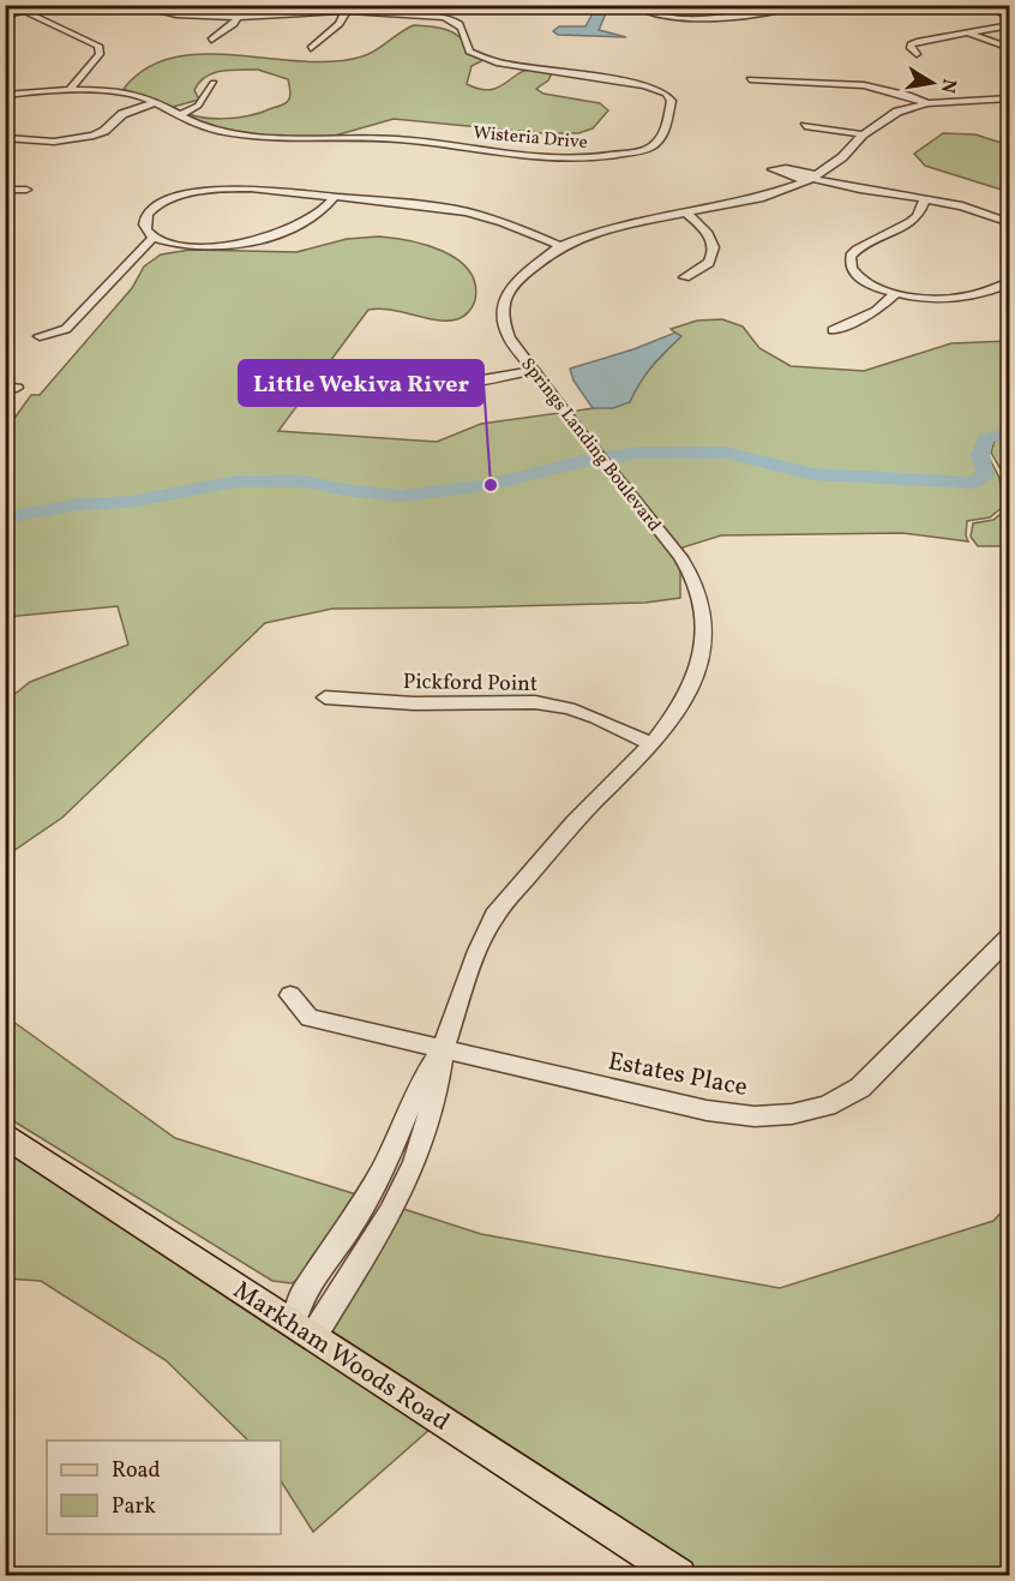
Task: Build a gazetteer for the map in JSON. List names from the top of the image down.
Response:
{
  "streets": {
    "main road": ["Markham Woods Road"],
    "street": [
      "Wisteria Drive",
      "Springs Landing Boulevard",
      "Pickford Point",
      "Estates Place"
    ]
  },
  "crossings": [
    ["Springs Landing Boulevard", "Pickford Point"],
    ["Springs Landing Boulevard", "Estates Place"],
    ["Springs Landing Boulevard", "Markham Woods Road"]
  ],
  "places": ["Little Wekiva River"],
  "legend": ["Road", "Park"],
  "north": "right"
}
